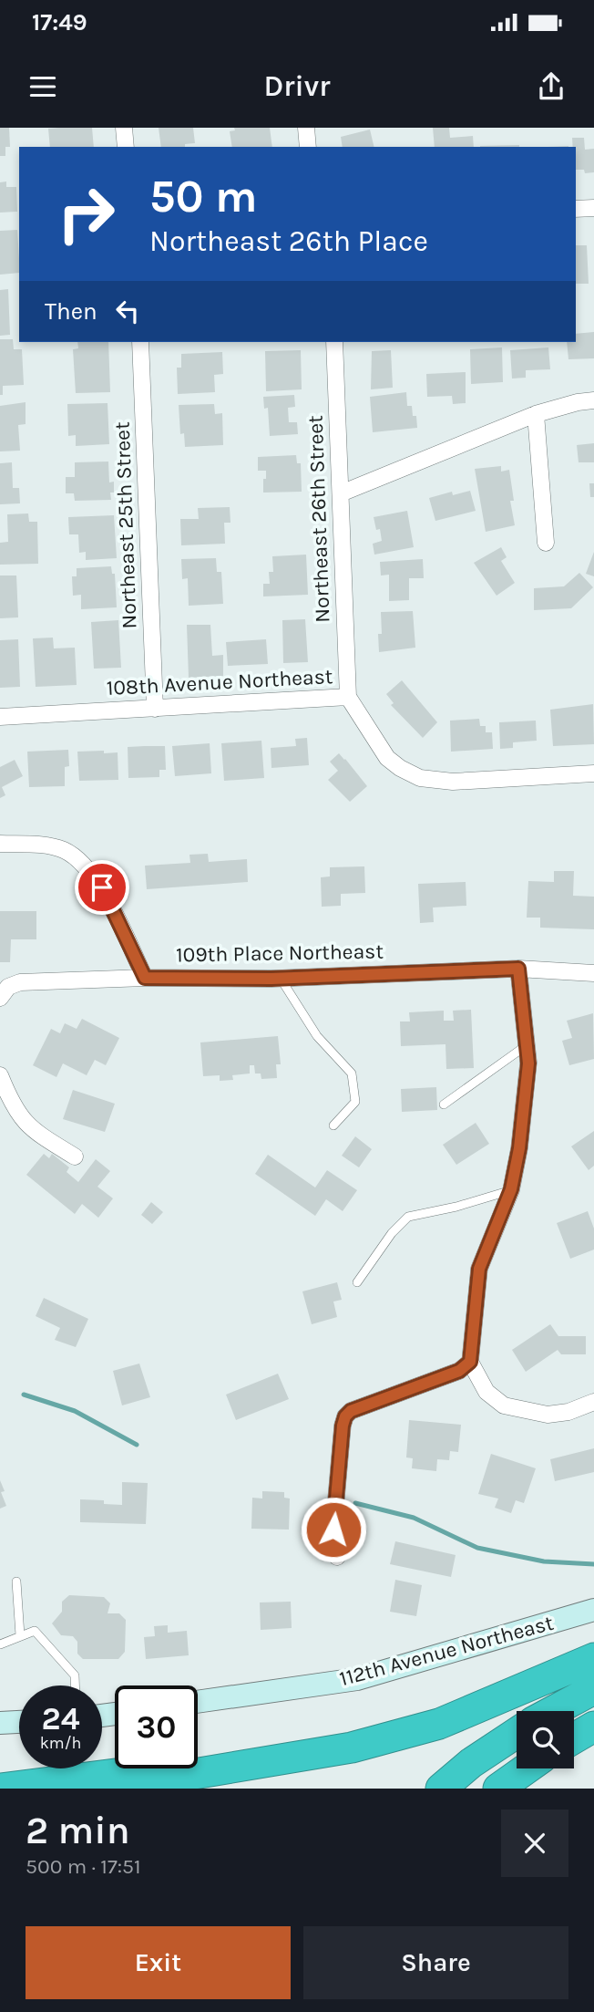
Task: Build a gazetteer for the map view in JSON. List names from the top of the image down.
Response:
{
  "streets": {
    "main road": ["112th Avenue Northeast"],
    "street": [
      "Northeast 26th Street",
      "Northeast 25th Street",
      "108th Avenue Northeast",
      "109th Place Northeast"
    ]
  },
  "crossings": [
    ["Northeast 26th Street", "108th Avenue Northeast"],
    ["Northeast 25th Street", "108th Avenue Northeast"]
  ],
  "page": {
    "status": "17:49",
    "header": "Drivr",
    "turn": ["50 m", "Northeast 26th Place"],
    "then": "Then",
    "speed": "24 km/h",
    "limit": "30",
    "heading": ["2 min", "500 m · 17:51"],
    "buttons": ["Exit", "Share"]
  }
}
